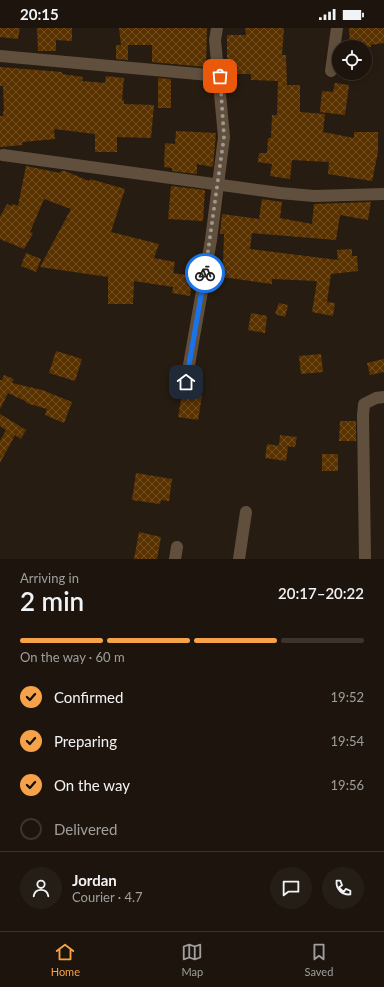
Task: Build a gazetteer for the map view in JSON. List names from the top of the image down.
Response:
{
  "page": {
    "status": "20:15",
    "heading": ["2 min", "Arriving in", "20:17–20:22"],
    "panel": ["Jordan", "Courier · 4.7"],
    "bar": "On the way · 60 m",
    "list": [
      ["Confirmed", "19:52"],
      ["Preparing", "19:54"],
      ["On the way", "19:56"],
      "Delivered"
    ],
    "tabs": ["Home", "Map", "Saved"]
  }
}
